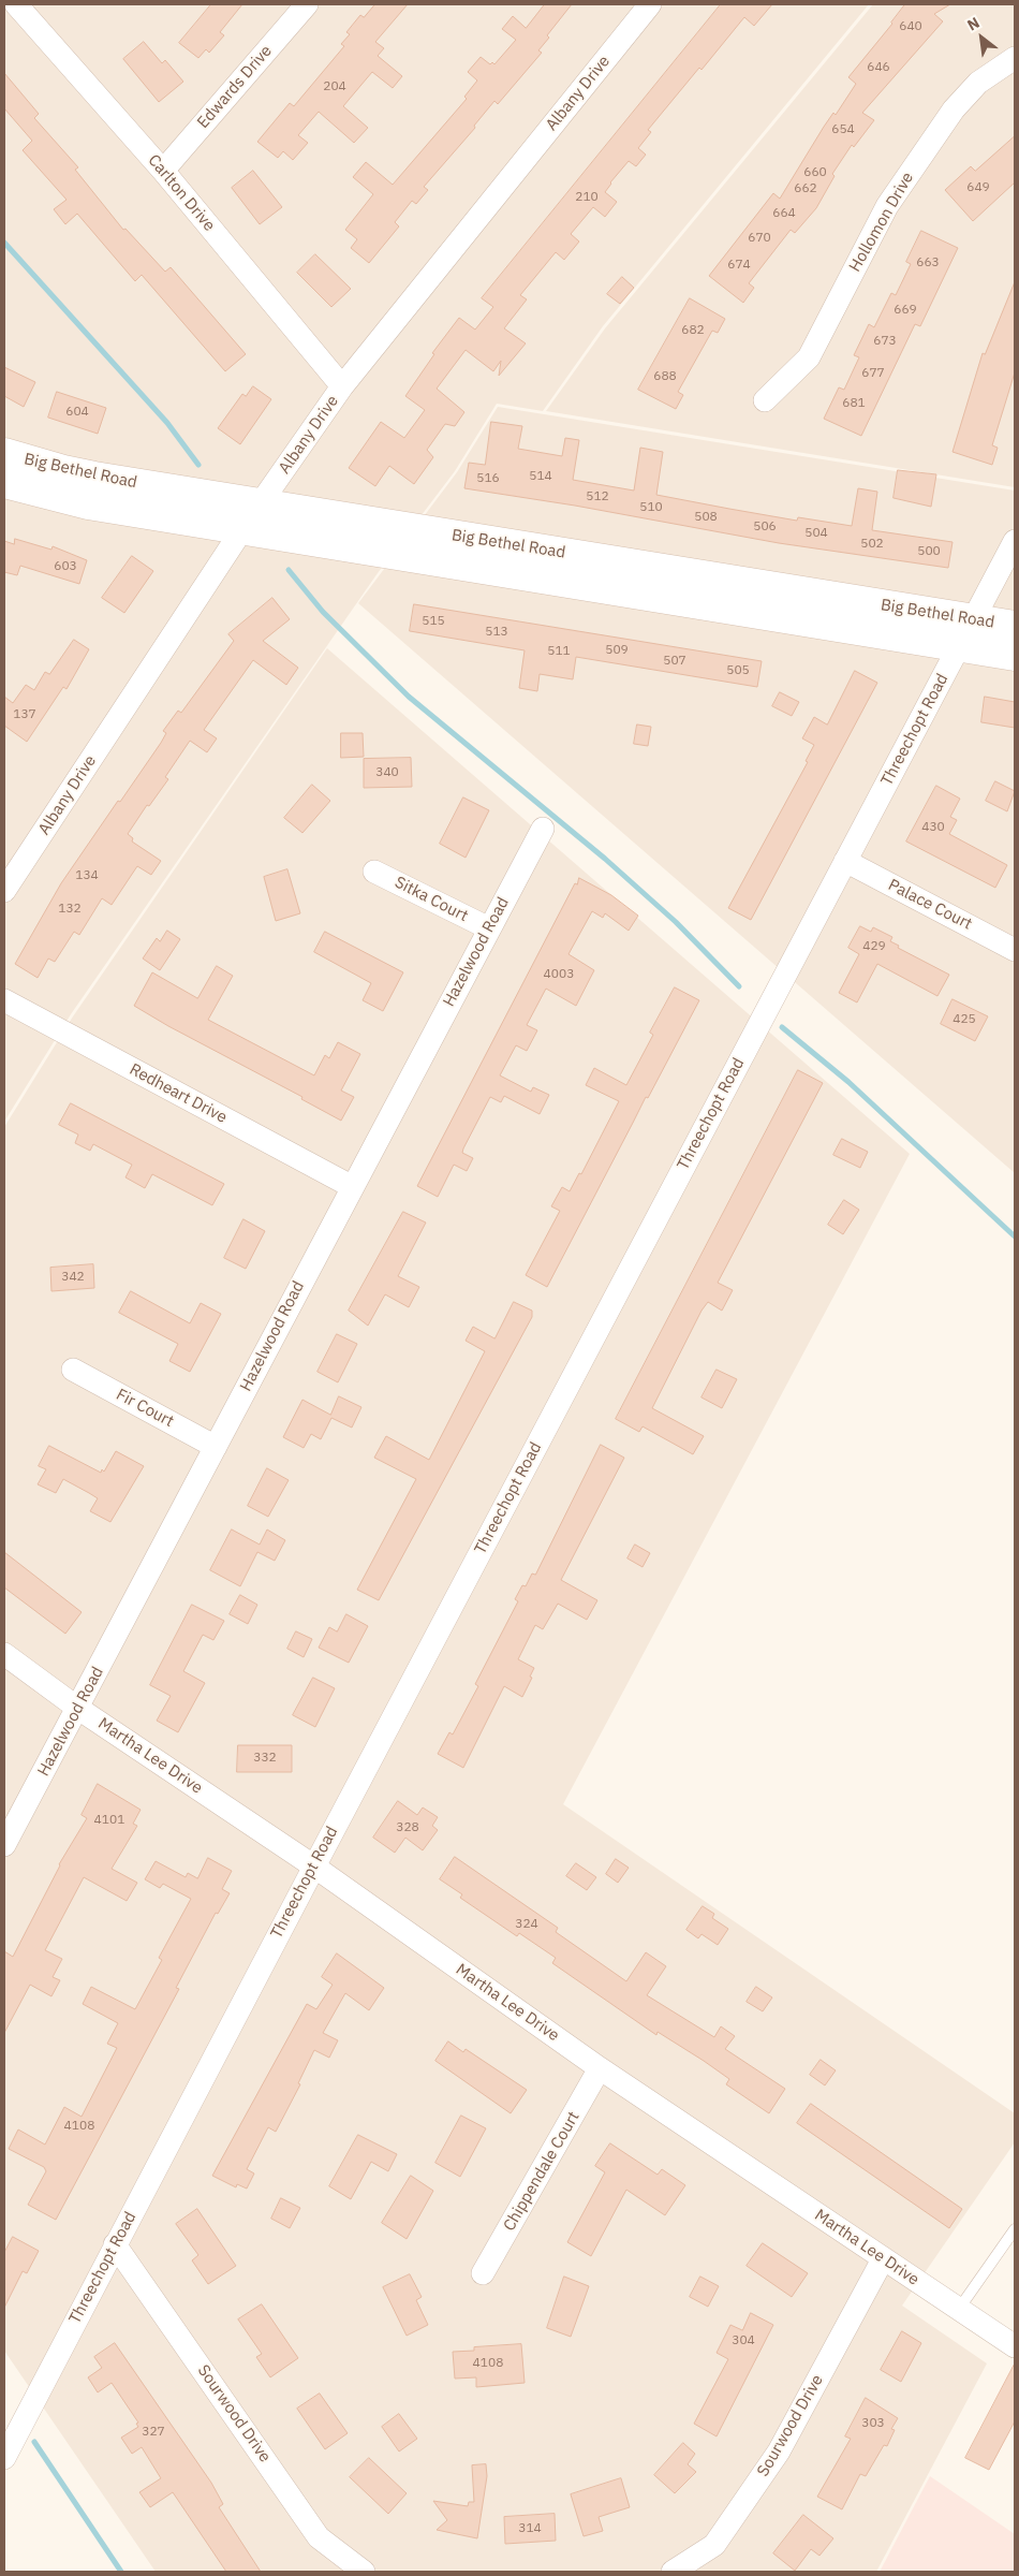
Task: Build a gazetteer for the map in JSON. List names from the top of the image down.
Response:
{
  "streets": {
    "main road": ["Big Bethel Road"],
    "street": [
      "Edwards Drive",
      "Albany Drive",
      "Carlton Drive",
      "Hollomon Drive",
      "Threechopt Road",
      "Sitka Court",
      "Palace Court",
      "Hazelwood Road",
      "Redheart Drive",
      "Fir Court",
      "Martha Lee Drive",
      "Chippendale Court",
      "Sourwood Drive"
    ]
  },
  "crossings": [
    ["Edwards Drive", "Carlton Drive"],
    ["Albany Drive", "Carlton Drive"],
    ["Albany Drive", "Big Bethel Road"],
    ["Big Bethel Road", "Threechopt Road"],
    ["Threechopt Road", "Palace Court"],
    ["Threechopt Road", "Martha Lee Drive"],
    ["Threechopt Road", "Sourwood Drive"],
    ["Sitka Court", "Hazelwood Road"],
    ["Hazelwood Road", "Redheart Drive"],
    ["Hazelwood Road", "Fir Court"],
    ["Hazelwood Road", "Martha Lee Drive"],
    ["Martha Lee Drive", "Chippendale Court"],
    ["Martha Lee Drive", "Sourwood Drive"]
  ],
  "house_numbers": [
    "640",
    "646",
    "204",
    "654",
    "660",
    "649",
    "662",
    "210",
    "664",
    "670",
    "663",
    "674",
    "669",
    "682",
    "673",
    "677",
    "688",
    "681",
    "604",
    "514",
    "516",
    "512",
    "510",
    "508",
    "506",
    "504",
    "502",
    "500",
    "603",
    "515",
    "513",
    "509",
    "511",
    "507",
    "505",
    "137",
    "340",
    "430",
    "134",
    "132",
    "429",
    "4003",
    "425",
    "342",
    "332",
    "4101",
    "328",
    "324",
    "4108",
    "304",
    "4108",
    "303",
    "327",
    "314"
  ],
  "north": "top left"
}
